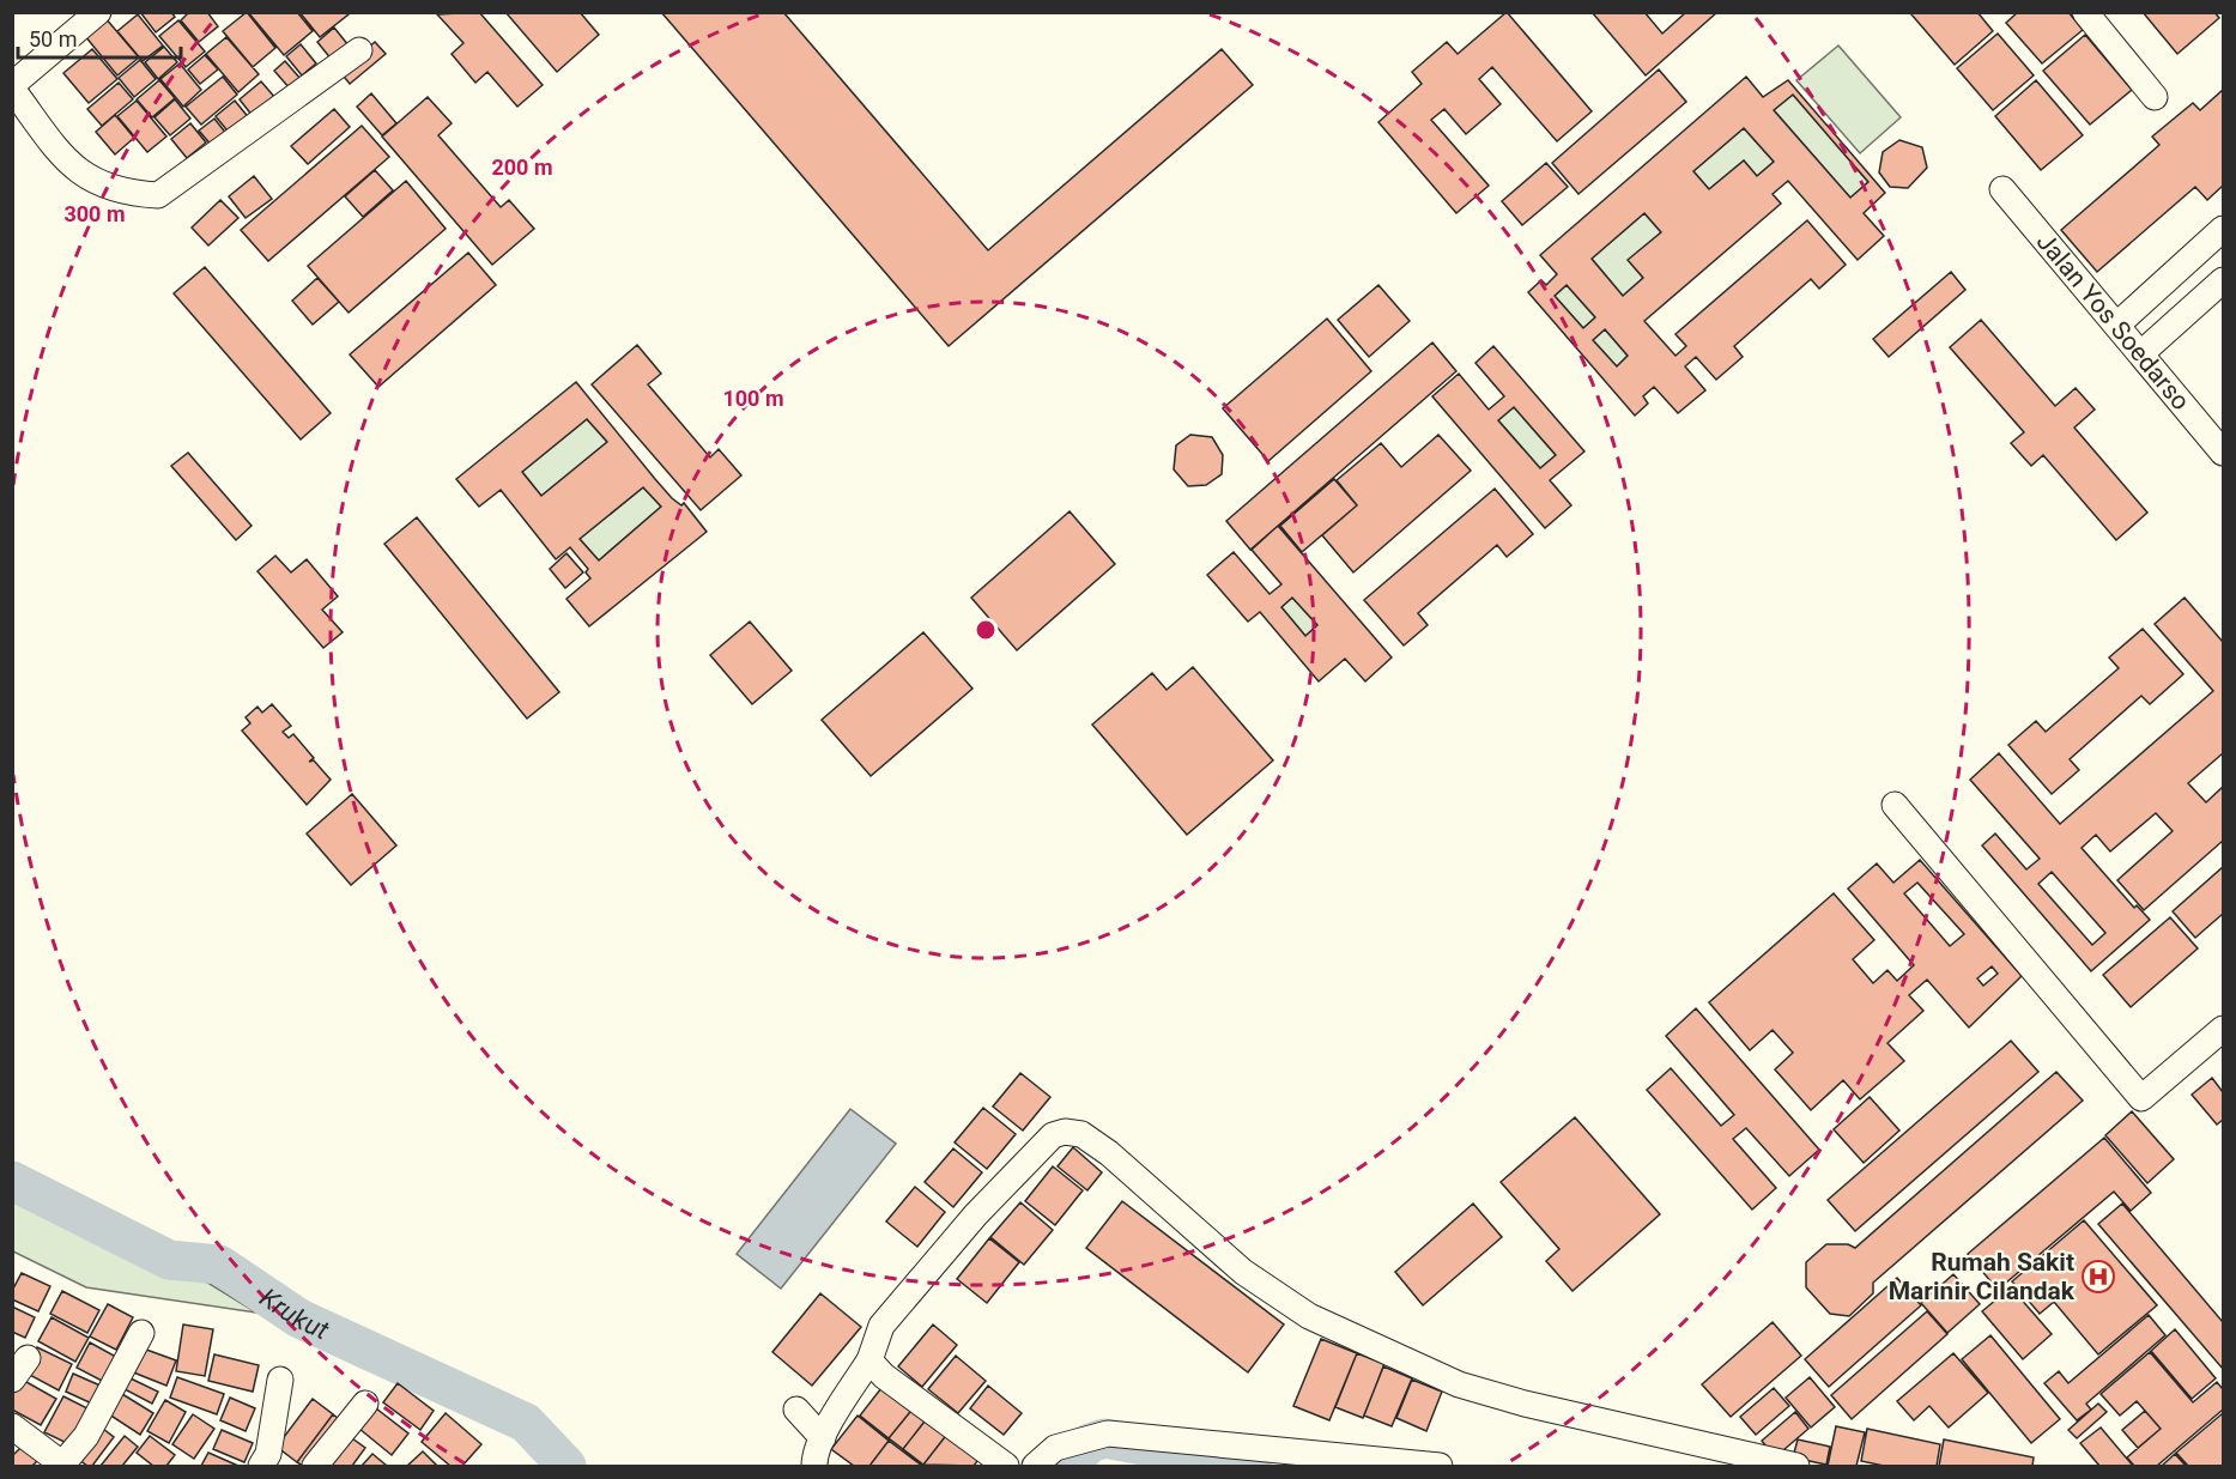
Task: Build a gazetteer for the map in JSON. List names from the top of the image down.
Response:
{
  "streets": {
    "street": ["Jalan Yos Soedarso"]
  },
  "water": ["Krukut"],
  "places": {
    "hospital": ["Rumah Sakit Marinir Cilandak"]
  },
  "scale_bar": "50 m",
  "rings": ["200 m", "300 m", "100 m"]
}
